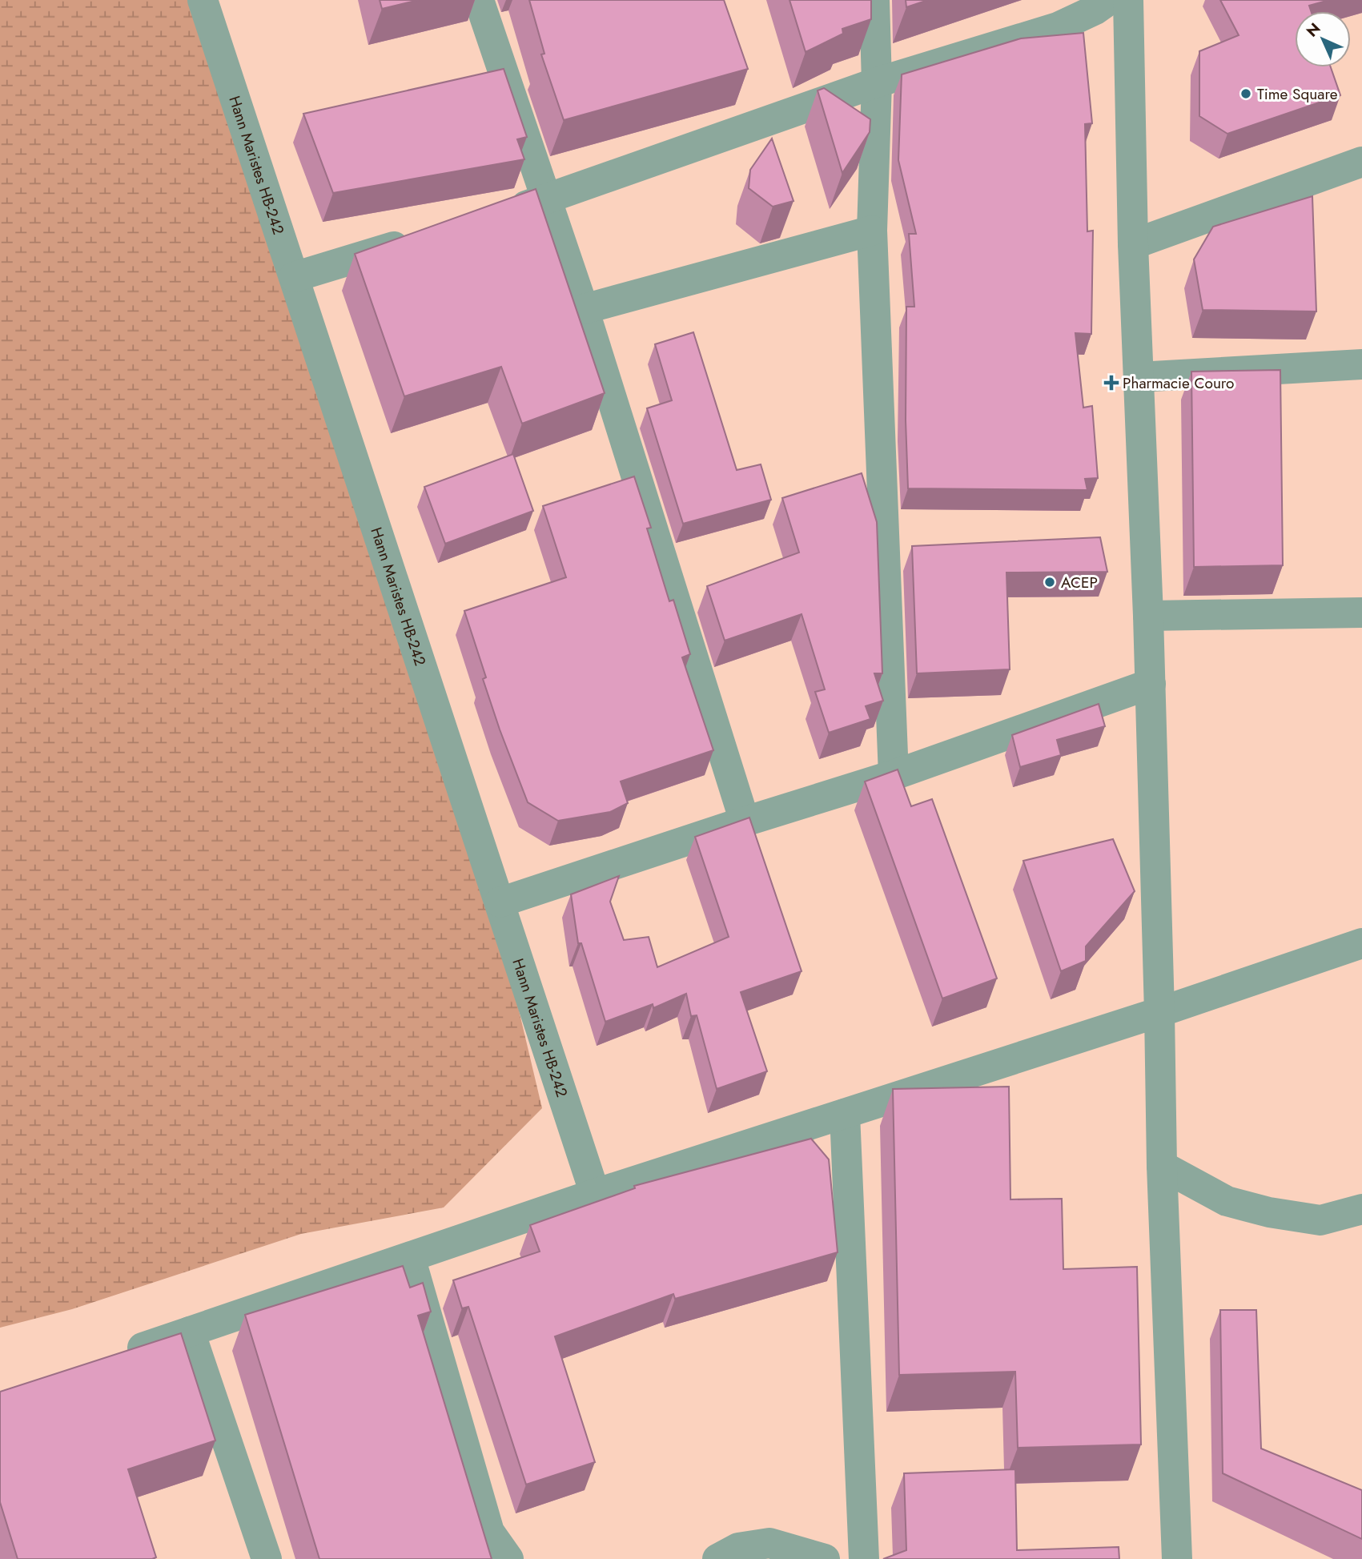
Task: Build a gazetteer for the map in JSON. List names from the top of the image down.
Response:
{
  "streets": {
    "street": ["Hann Maristes HB-242"]
  },
  "places": {
    "other": ["Time Square", "ACEP"],
    "health": ["Pharmacie Couro"]
  },
  "north": "top left"
}
